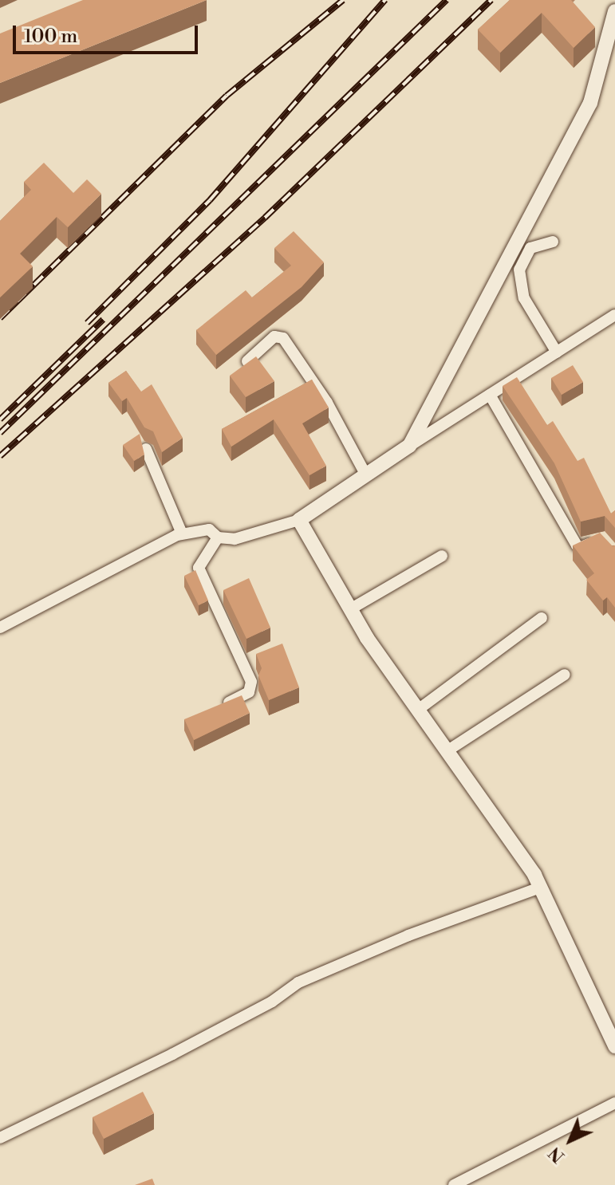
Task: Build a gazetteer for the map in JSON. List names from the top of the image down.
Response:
{
  "scale_bar": "100 m",
  "north": "bottom left"
}
